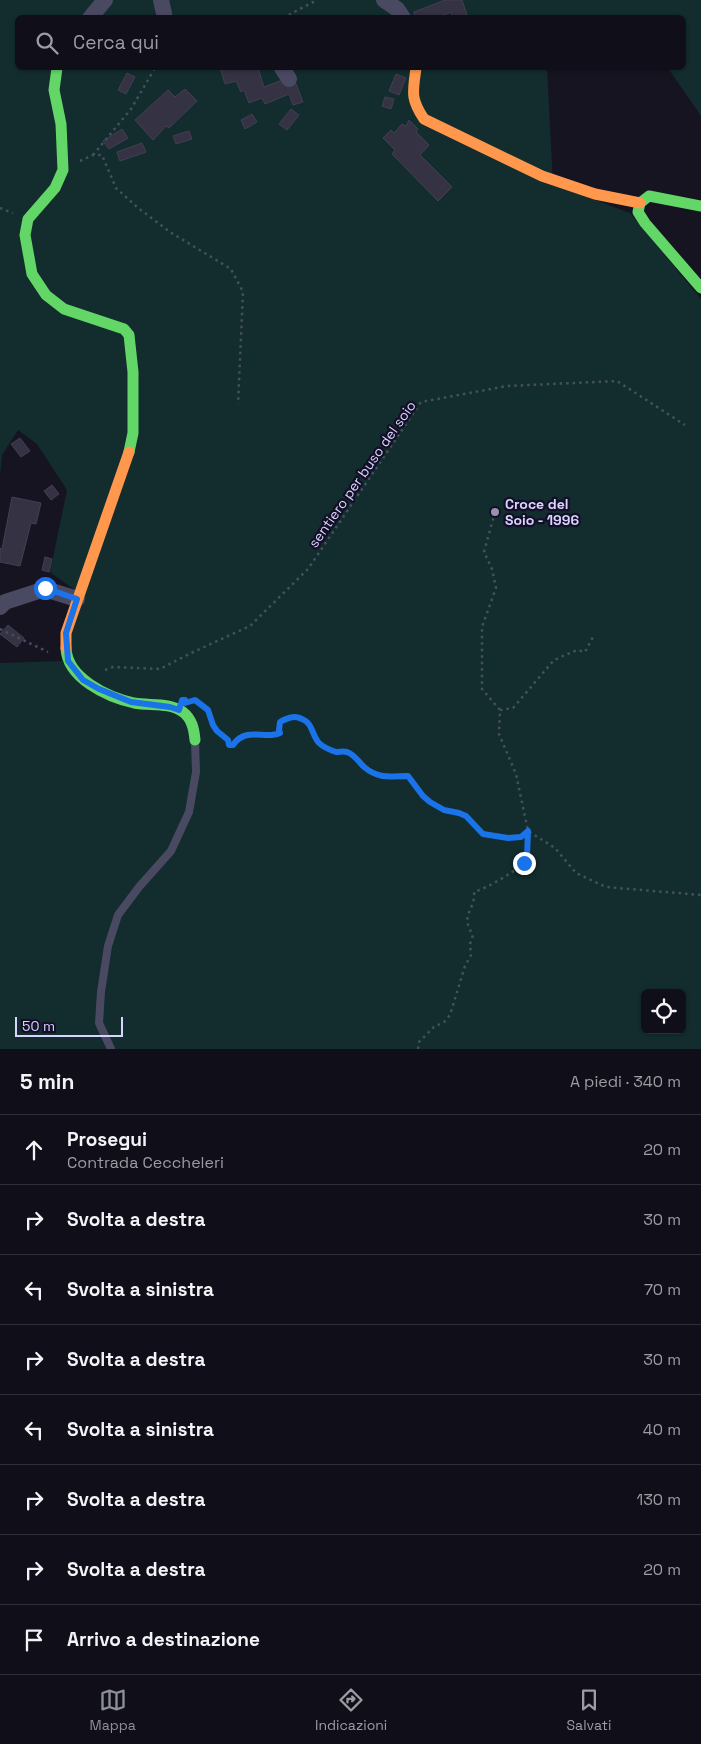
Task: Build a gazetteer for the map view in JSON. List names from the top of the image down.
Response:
{
  "streets": {
    "path": ["sentiero per buso del soio"]
  },
  "places": ["Croce del Soio - 1996"],
  "scale_bar": "50 m",
  "page": {
    "search": "Cerca qui",
    "scale": "50 m",
    "heading": ["5 min", "A piedi · 340 m"],
    "list": [
      ["Prosegui", "Contrada Ceccheleri", "20 m"],
      ["Svolta a destra", "30 m"],
      ["Svolta a sinistra", "70 m"],
      ["Svolta a destra", "30 m"],
      ["Svolta a sinistra", "40 m"],
      ["Svolta a destra", "130 m"],
      ["Svolta a destra", "20 m"],
      "Arrivo a destinazione"
    ],
    "nav": ["Mappa", "Indicazioni", "Salvati"]
  }
}
